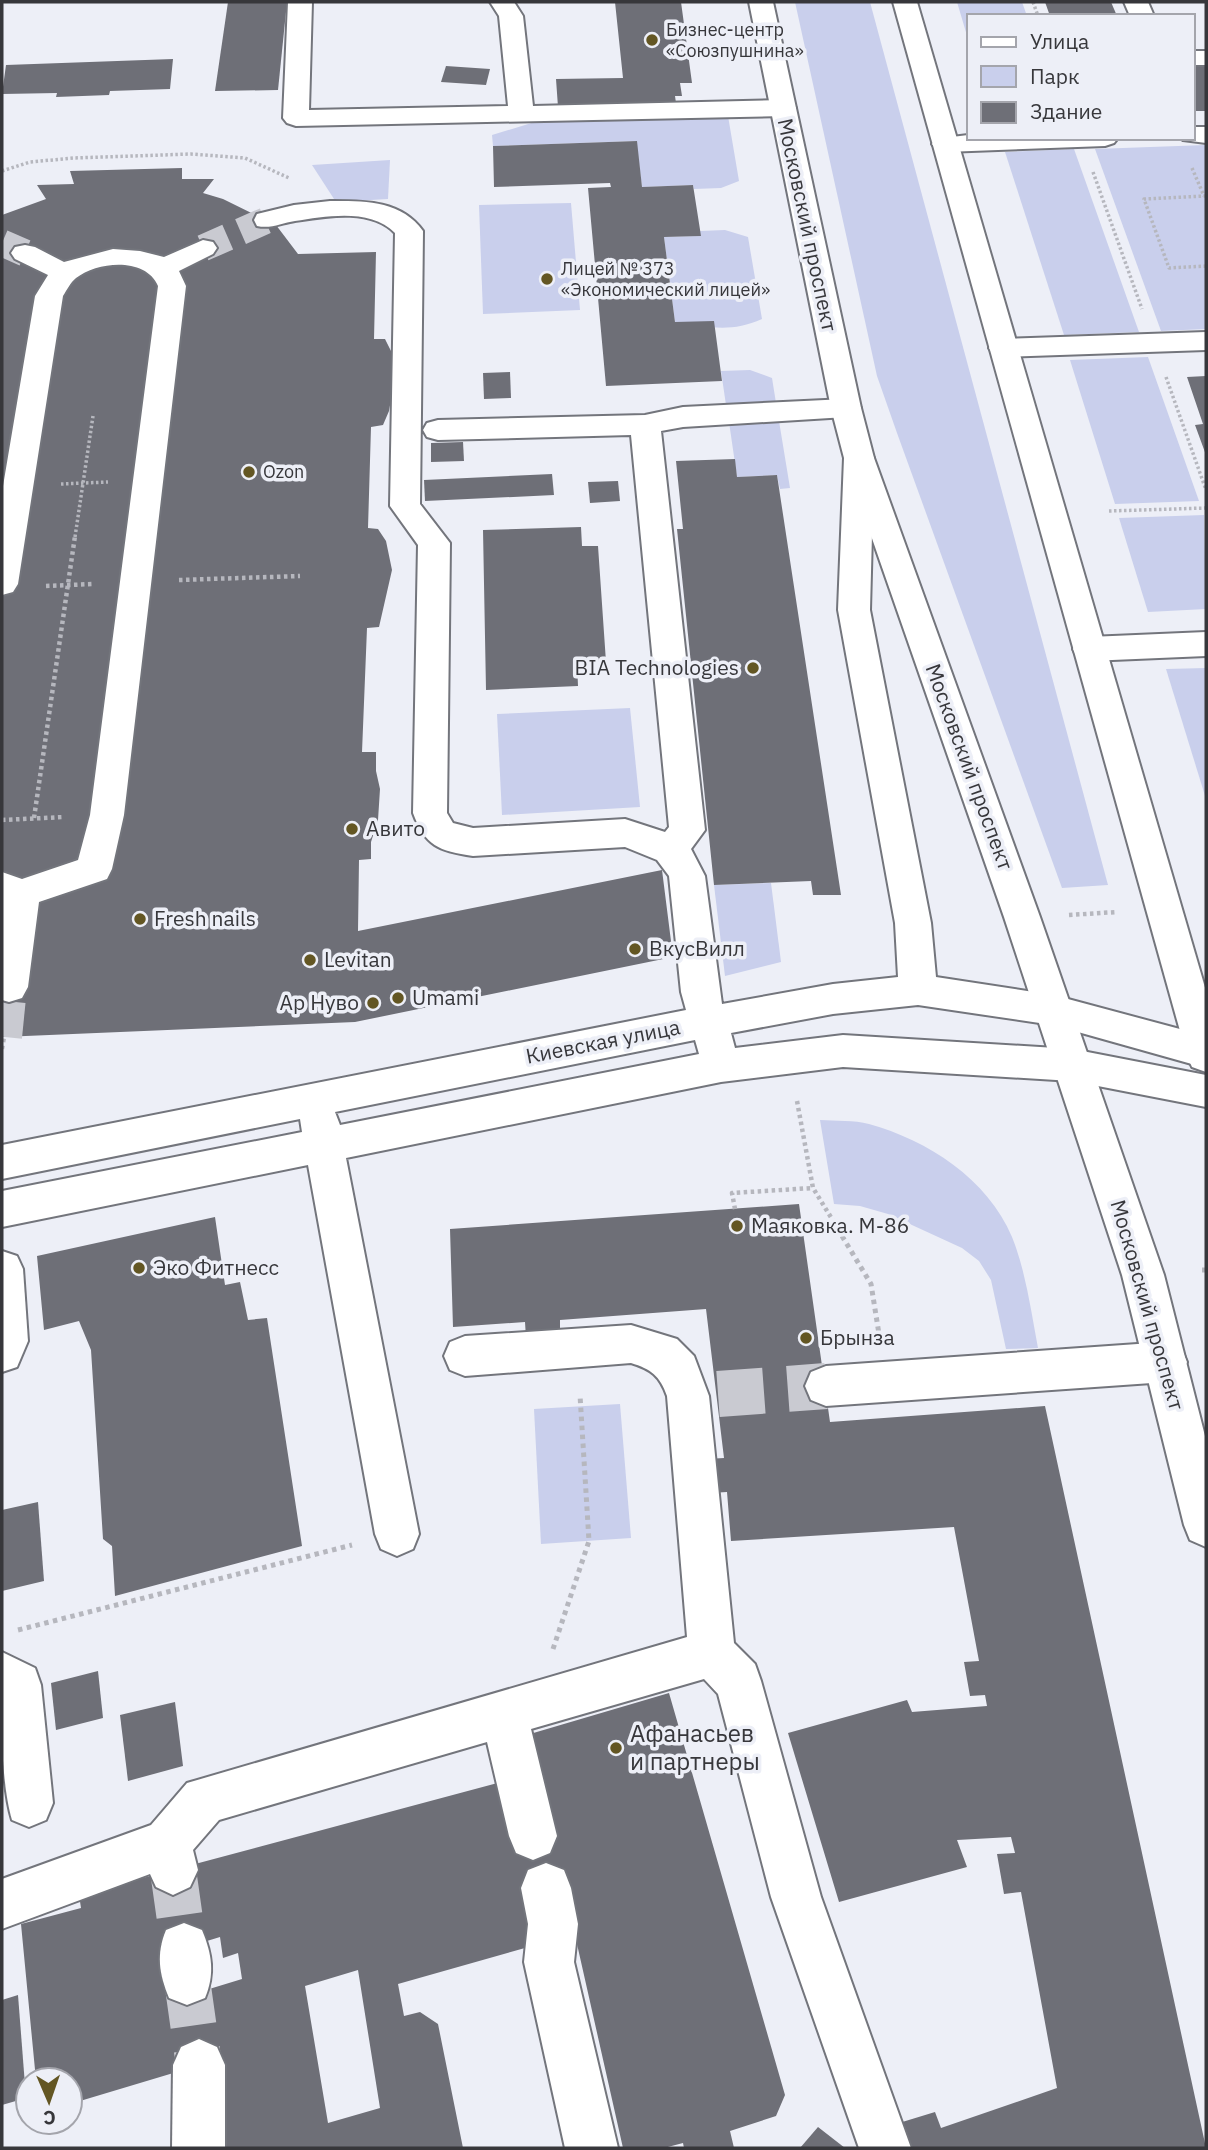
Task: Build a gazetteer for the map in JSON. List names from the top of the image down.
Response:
{
  "streets": {
    "main road": ["Московский проспект", "Киевская улица"]
  },
  "crossings": [
    ["Московский проспект", "Киевская улица"]
  ],
  "places": [
    "Бизнес-центр «Союзпушнина»",
    "Лицей № 373 «Экономический лицей»",
    "Ozon",
    "BIA Technologies",
    "Авито",
    "Fresh nails",
    "ВкусВилл",
    "Levitan",
    "Umami",
    "Ар Нуво",
    "Маяковка. М-86",
    "Эко Фитнесс",
    "Брынза",
    "Афанасьев и партнеры"
  ],
  "legend": ["Улица", "Парк", "Здание"],
  "north": "bottom"
}
